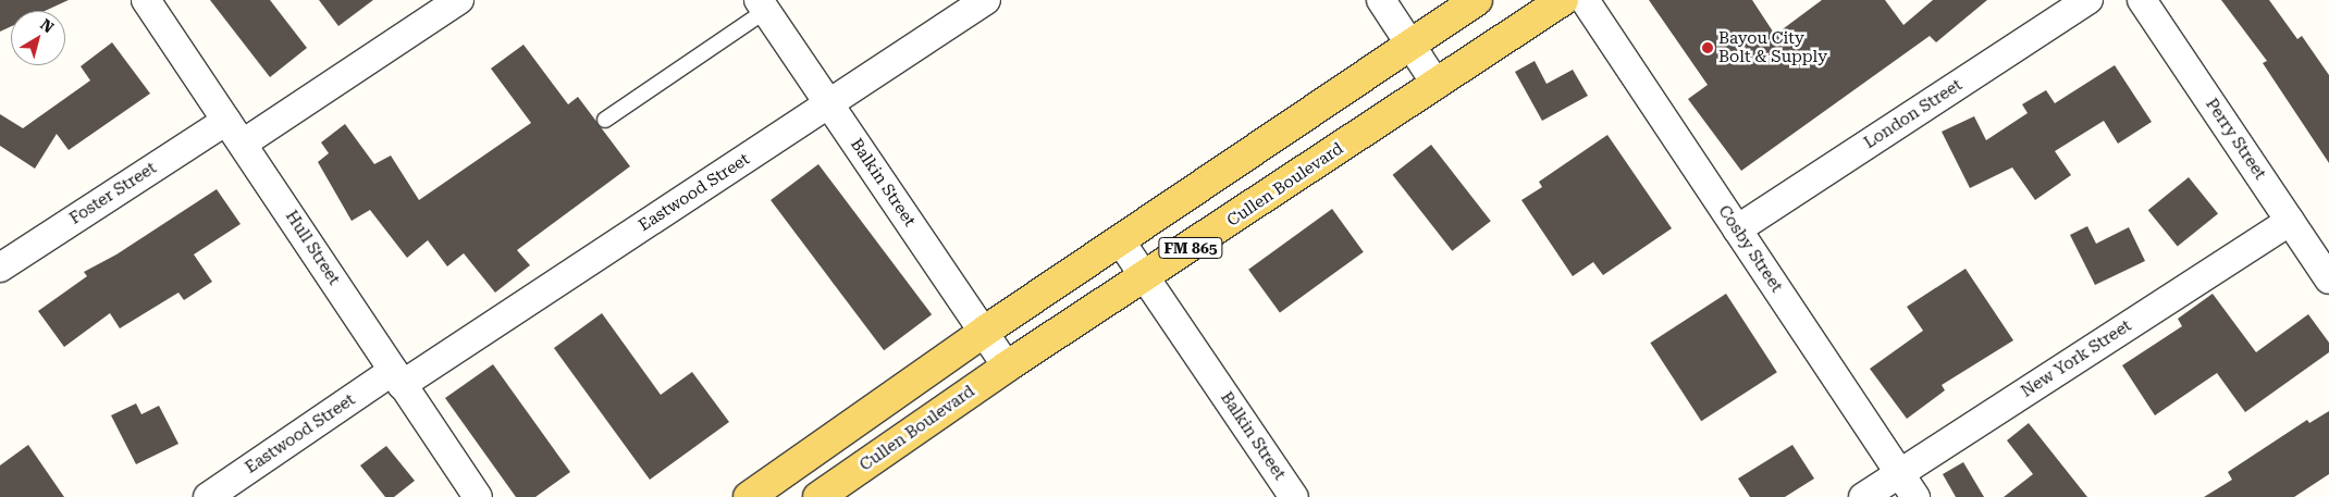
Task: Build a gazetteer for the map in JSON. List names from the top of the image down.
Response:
{
  "streets": {
    "main road": ["Cullen Boulevard", "FM 865"],
    "street": [
      "London Street",
      "Perry Street",
      "Balkin Street",
      "Eastwood Street",
      "Foster Street",
      "Hull Street",
      "Cosby Street",
      "New York Street"
    ]
  },
  "crossings": [
    ["London Street", "Cosby Street"],
    ["Perry Street", "New York Street"],
    ["Balkin Street", "Cullen Boulevard"],
    ["Balkin Street", "Eastwood Street"],
    ["Balkin Street", "FM 865"],
    ["Eastwood Street", "Hull Street"],
    ["Foster Street", "Hull Street"],
    ["Cosby Street", "New York Street"]
  ],
  "places": ["Bayou City Bolt & Supply"],
  "north": "top right"
}
